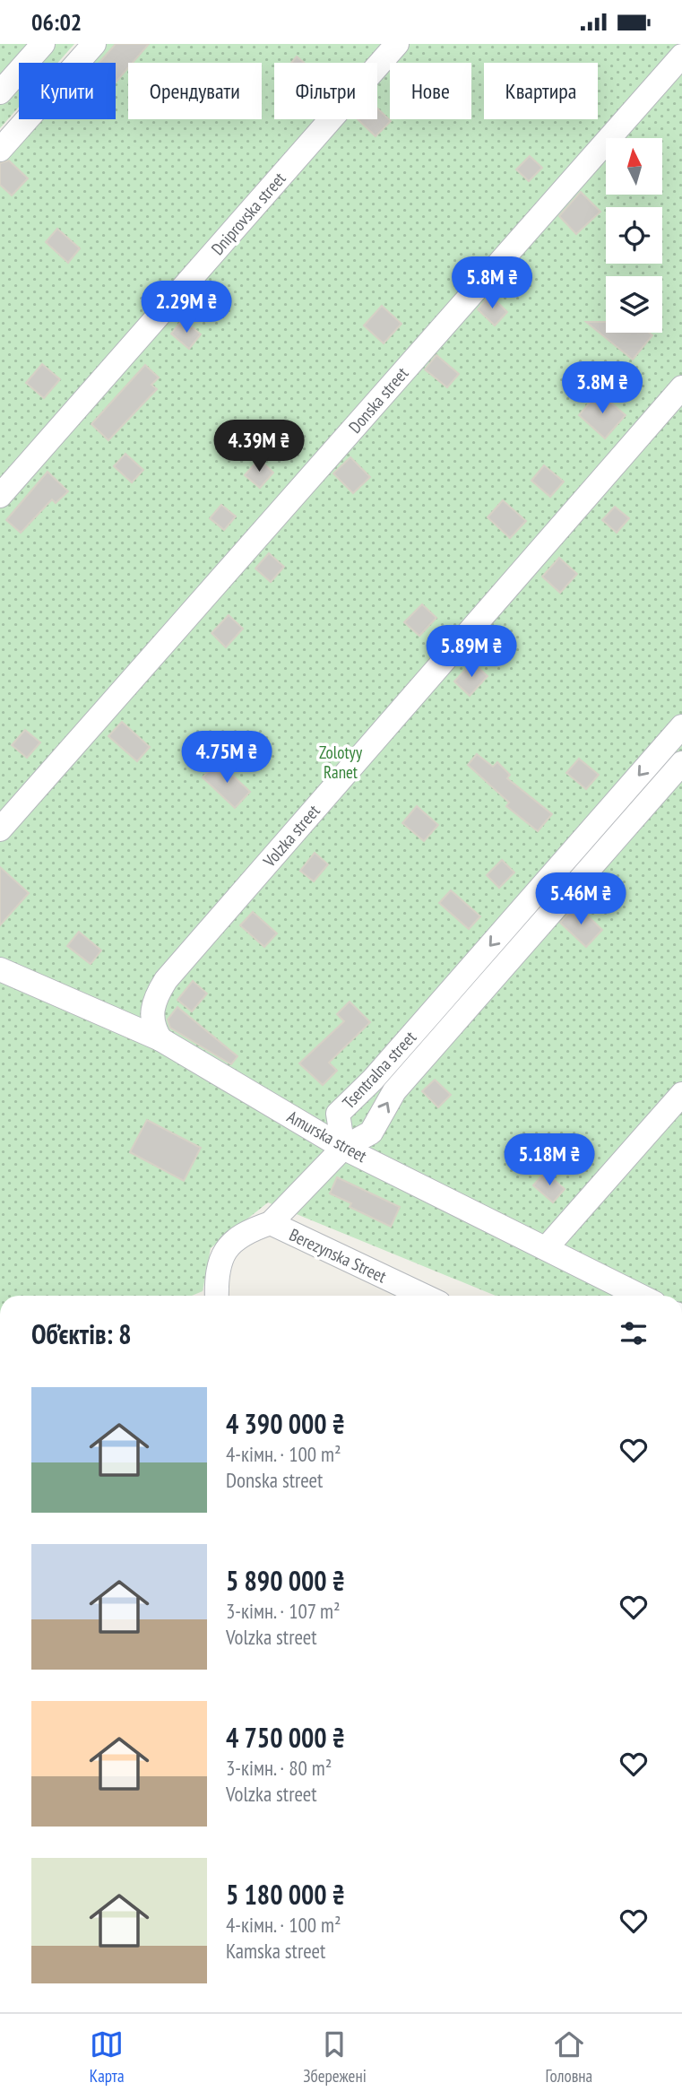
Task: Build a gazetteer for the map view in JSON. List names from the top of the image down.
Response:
{
  "streets": {
    "street": [
      "Dniprovska street",
      "Donska street",
      "Volzka street",
      "Tsentralna street",
      "Amurska street",
      "Berezynska Street"
    ]
  },
  "crossings": [
    ["Volzka street", "Amurska street"],
    ["Tsentralna street", "Amurska street"],
    ["Tsentralna street", "Berezynska Street"],
    ["Amurska street", "Berezynska Street"]
  ],
  "parks": ["Zolotyy Ranet"],
  "north": "top",
  "page": {
    "status": "06:02",
    "chip": [
      "Купити",
      "Орендувати",
      "Фільтри",
      "Нове",
      "Квартира"
    ],
    "price": [
      "5.8M ₴",
      "2.29M ₴",
      "3.8M ₴",
      "4.39M ₴",
      "5.89M ₴",
      "4.75M ₴",
      "5.46M ₴",
      "5.18M ₴"
    ],
    "heading": "Об’єктів: 8",
    "list": [
      {
        "name": "4 390 000 ₴",
        "note": "4-кімн. · 100 m² · Donska street"
      },
      {
        "name": "5 890 000 ₴",
        "note": "3-кімн. · 107 m² · Volzka street"
      },
      {
        "name": "4 750 000 ₴",
        "note": "3-кімн. · 80 m² · Volzka street"
      },
      {
        "name": "5 180 000 ₴",
        "note": "4-кімн. · 100 m² · Kamska street"
      }
    ],
    "tabs": ["Карта", "Збережені", "Головна"]
  }
}
